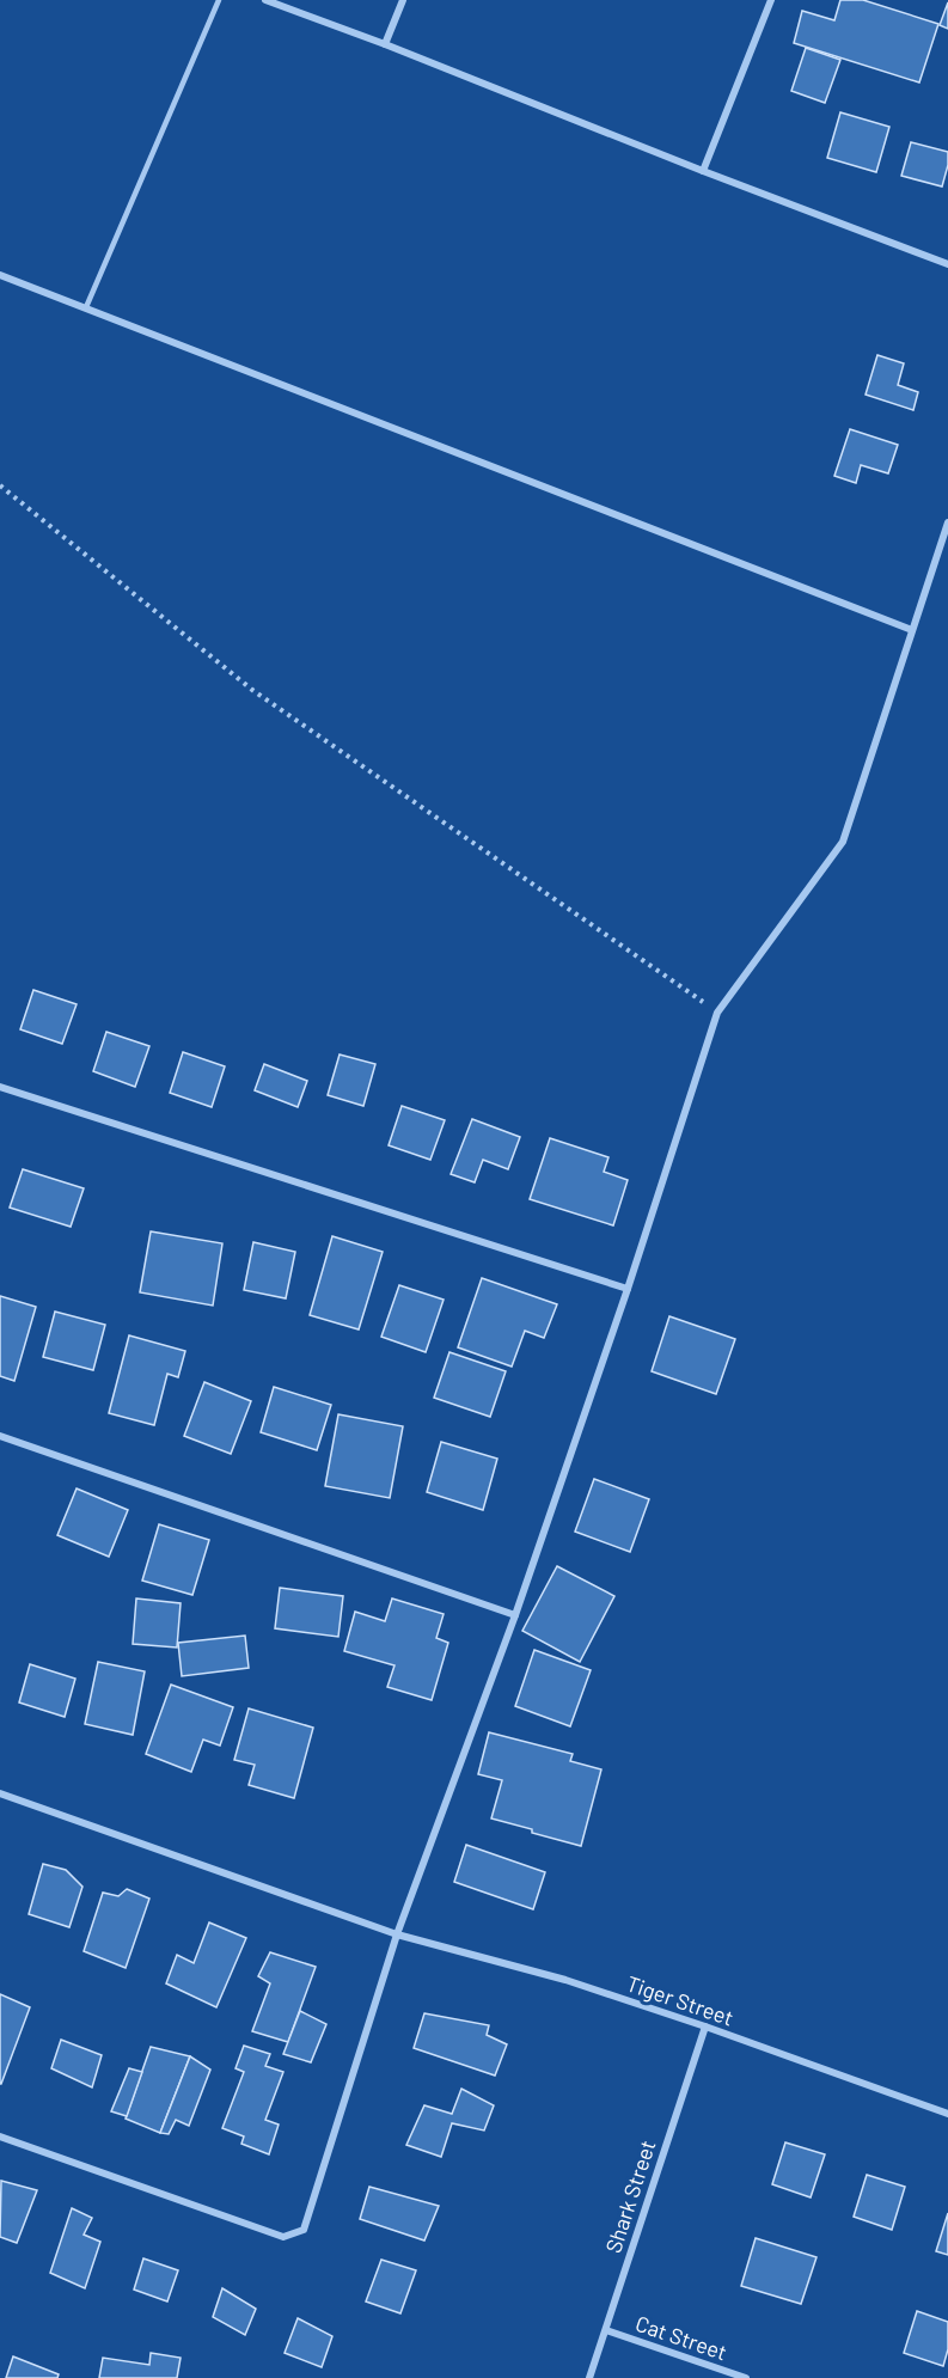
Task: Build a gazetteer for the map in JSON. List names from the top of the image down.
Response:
{
  "streets": {
    "street": ["Tiger Street", "Shark Street", "Cat Street"]
  },
  "crossings": [
    ["Tiger Street", "Shark Street"],
    ["Shark Street", "Cat Street"]
  ]
}
